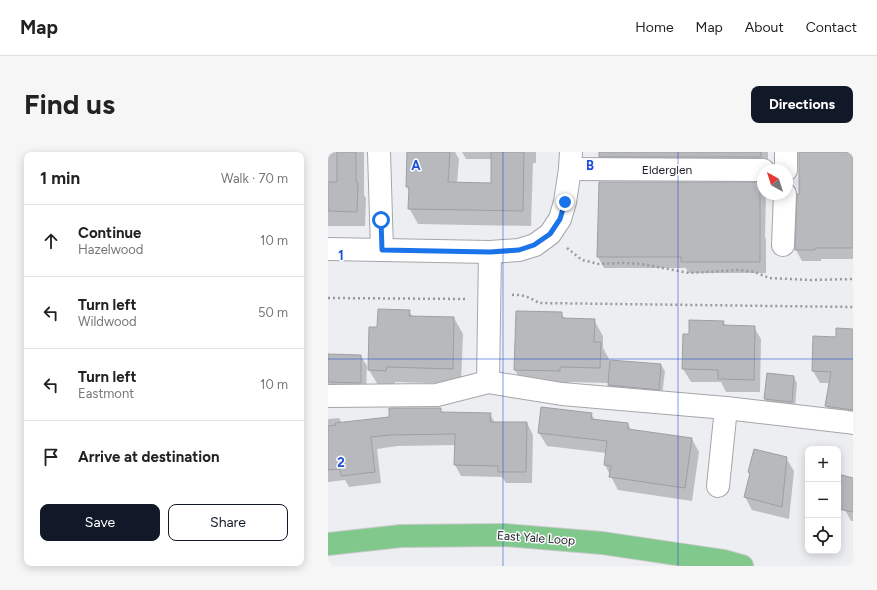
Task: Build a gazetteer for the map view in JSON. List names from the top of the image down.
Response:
{
  "streets": {
    "main road": ["East Yale Loop"],
    "street": ["Elderglen"]
  },
  "north": "top left",
  "page": {
    "header": "Map",
    "nav": [
      "Home",
      "Map",
      "About",
      "Contact"
    ],
    "buttons": [
      "Directions",
      ["Save", "Share"]
    ],
    "title": "Find us",
    "heading": ["1 min", "Walk · 70 m"],
    "list": [
      ["Continue", "Hazelwood", "10 m"],
      ["Turn left", "Wildwood", "50 m"],
      ["Turn left", "Eastmont", "10 m"],
      "Arrive at destination"
    ],
    "map_buttons": ["+", "−"]
  },
  "grid": {
    "columns": ["A", "B"],
    "rows": ["1", "2"]
  }
}
